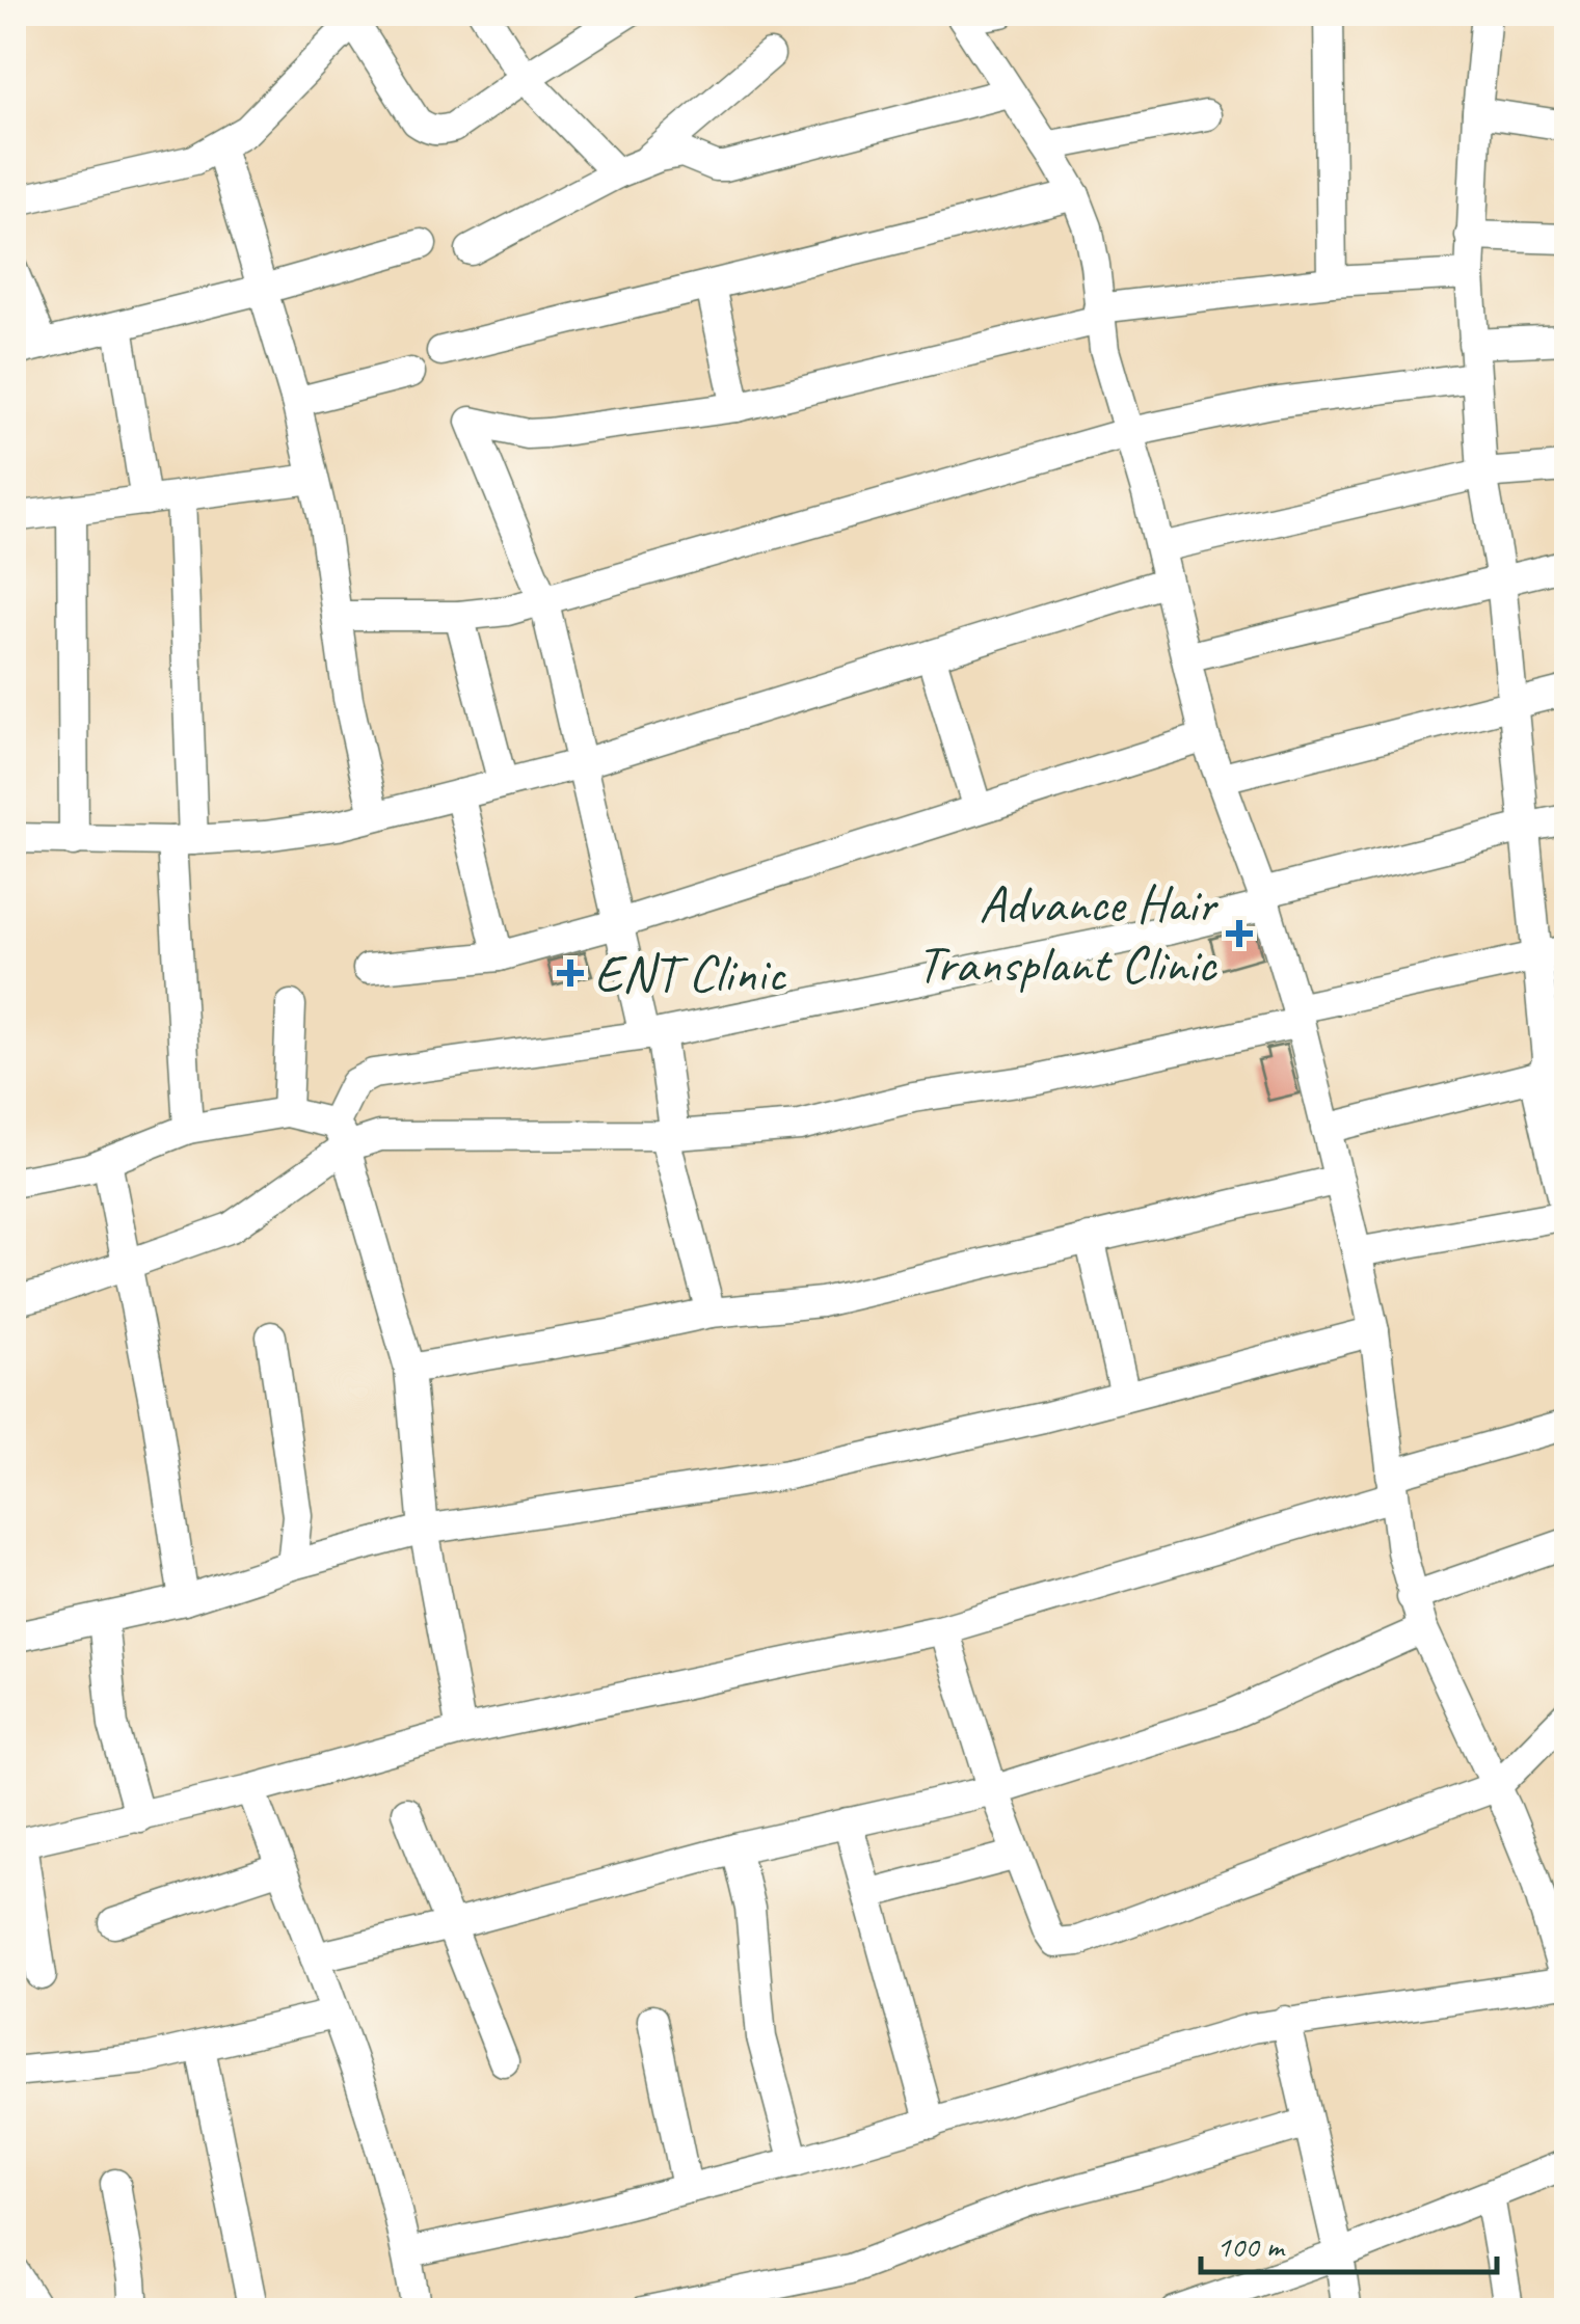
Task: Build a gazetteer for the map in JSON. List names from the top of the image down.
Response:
{
  "places": {
    "health": ["Advance Hair Transplant Clinic", "ENT Clinic"]
  },
  "scale_bar": "100 m"
}
